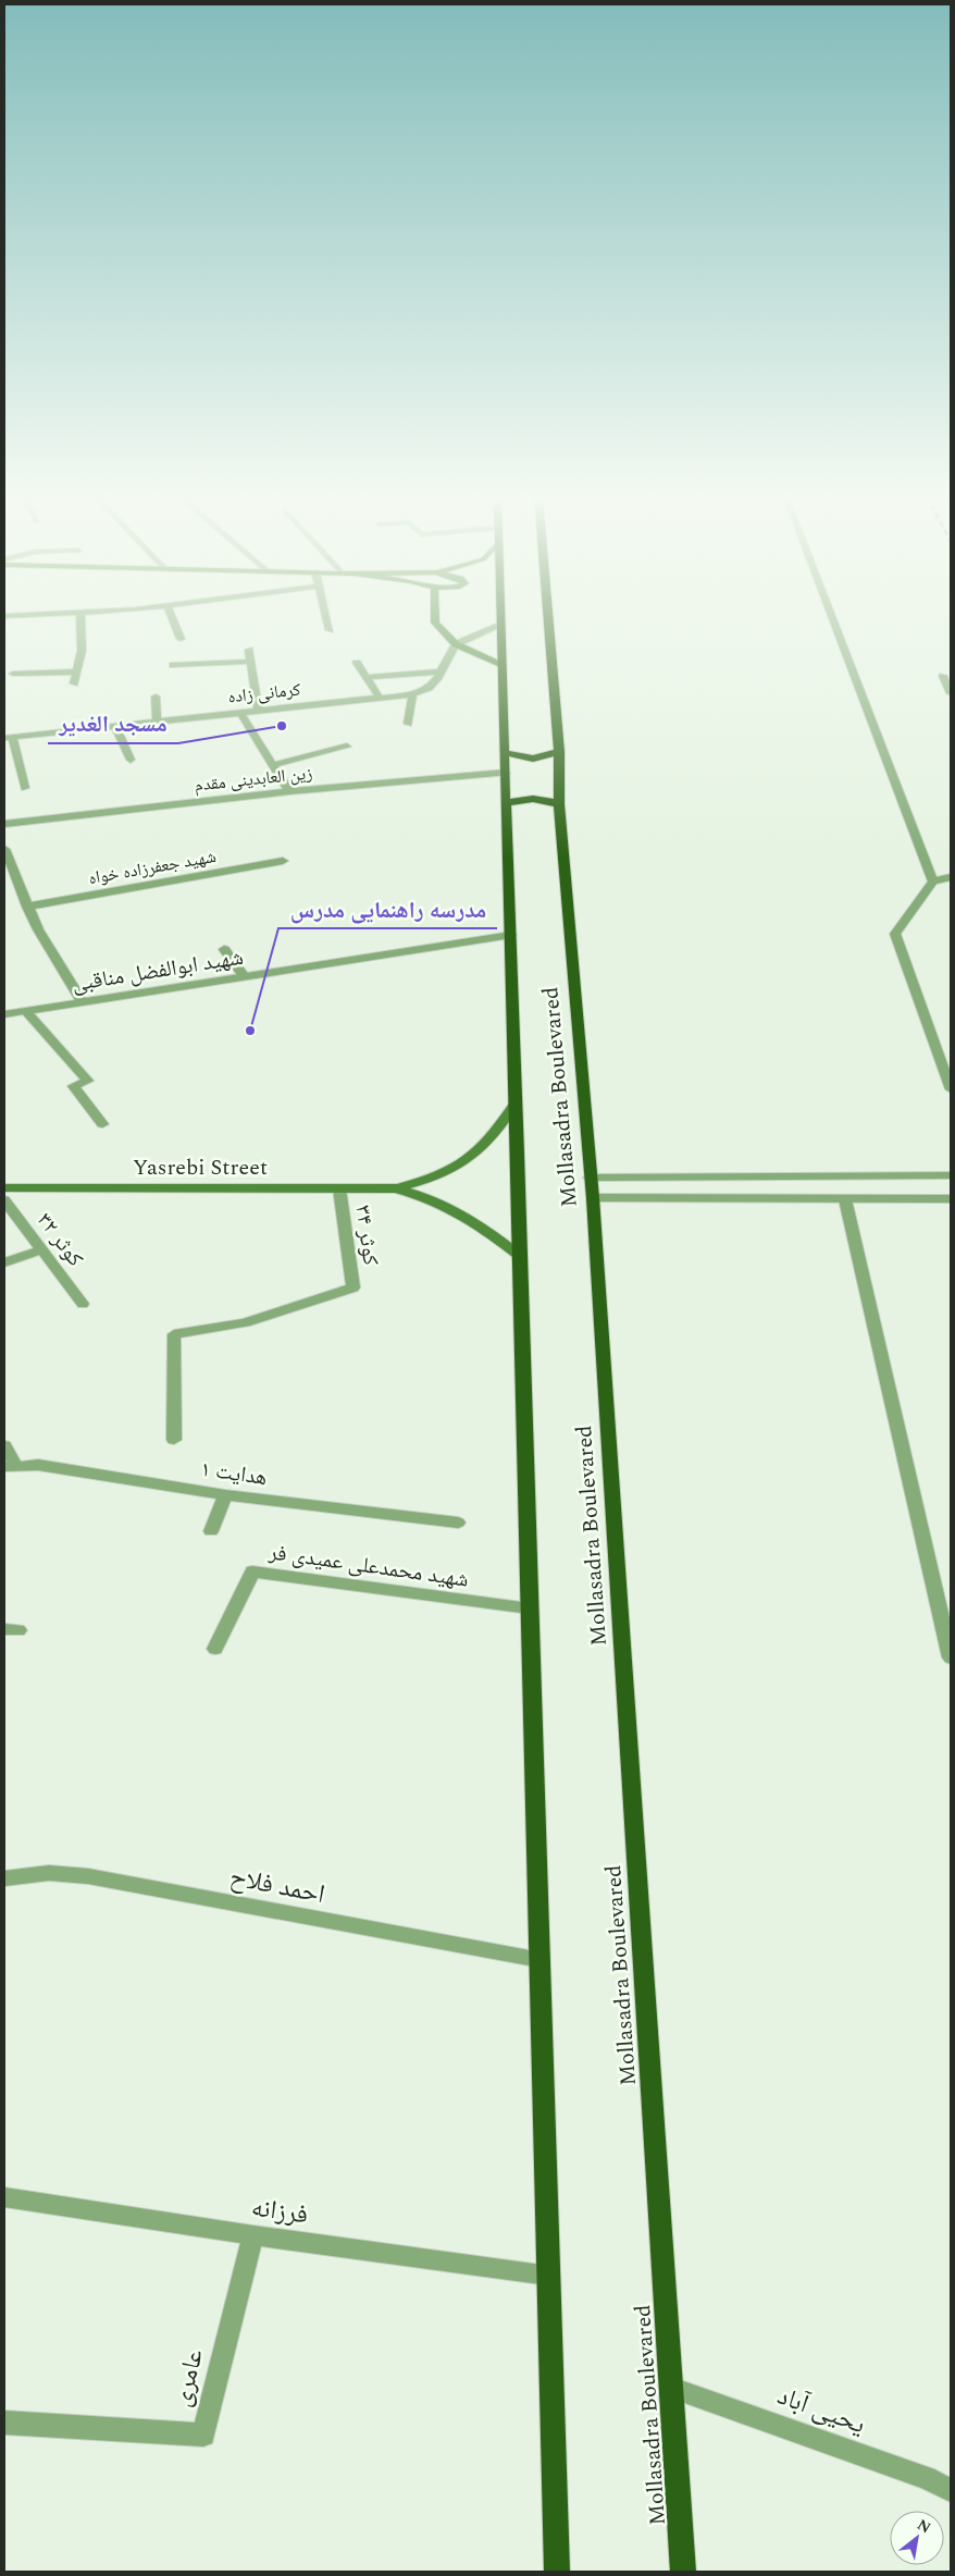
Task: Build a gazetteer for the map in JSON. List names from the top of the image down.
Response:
{
  "streets": {
    "highway": ["Mollasadra Boulevared"],
    "main road": ["Yasrebi Street"],
    "street": [
      "کرمانی زاده",
      "زین العابدینی مقدم",
      "شهید جعفرزاده خواه",
      "شهید ابوالفضل مناقبی",
      "کوثر ۳۴",
      "کوثر ۳۲",
      "هدایت ۱",
      "شهید محمدعلی عمیدی فر",
      "احمد فلاح",
      "فرزانه",
      "عامری",
      "یحیی آباد"
    ]
  },
  "crossings": [
    ["زین العابدینی مقدم", "Mollasadra Boulevared"],
    ["شهید ابوالفضل مناقبی", "Mollasadra Boulevared"],
    ["Mollasadra Boulevared", "شهید محمدعلی عمیدی فر"],
    ["Mollasadra Boulevared", "احمد فلاح"],
    ["Mollasadra Boulevared", "فرزانه"],
    ["Mollasadra Boulevared", "یحیی آباد"],
    ["Yasrebi Street", "کوثر ۳۴"],
    ["فرزانه", "عامری"]
  ],
  "places": ["مسجد الغدیر", "مدرسه راهنمایی مدرس"],
  "north": "top right"
}
